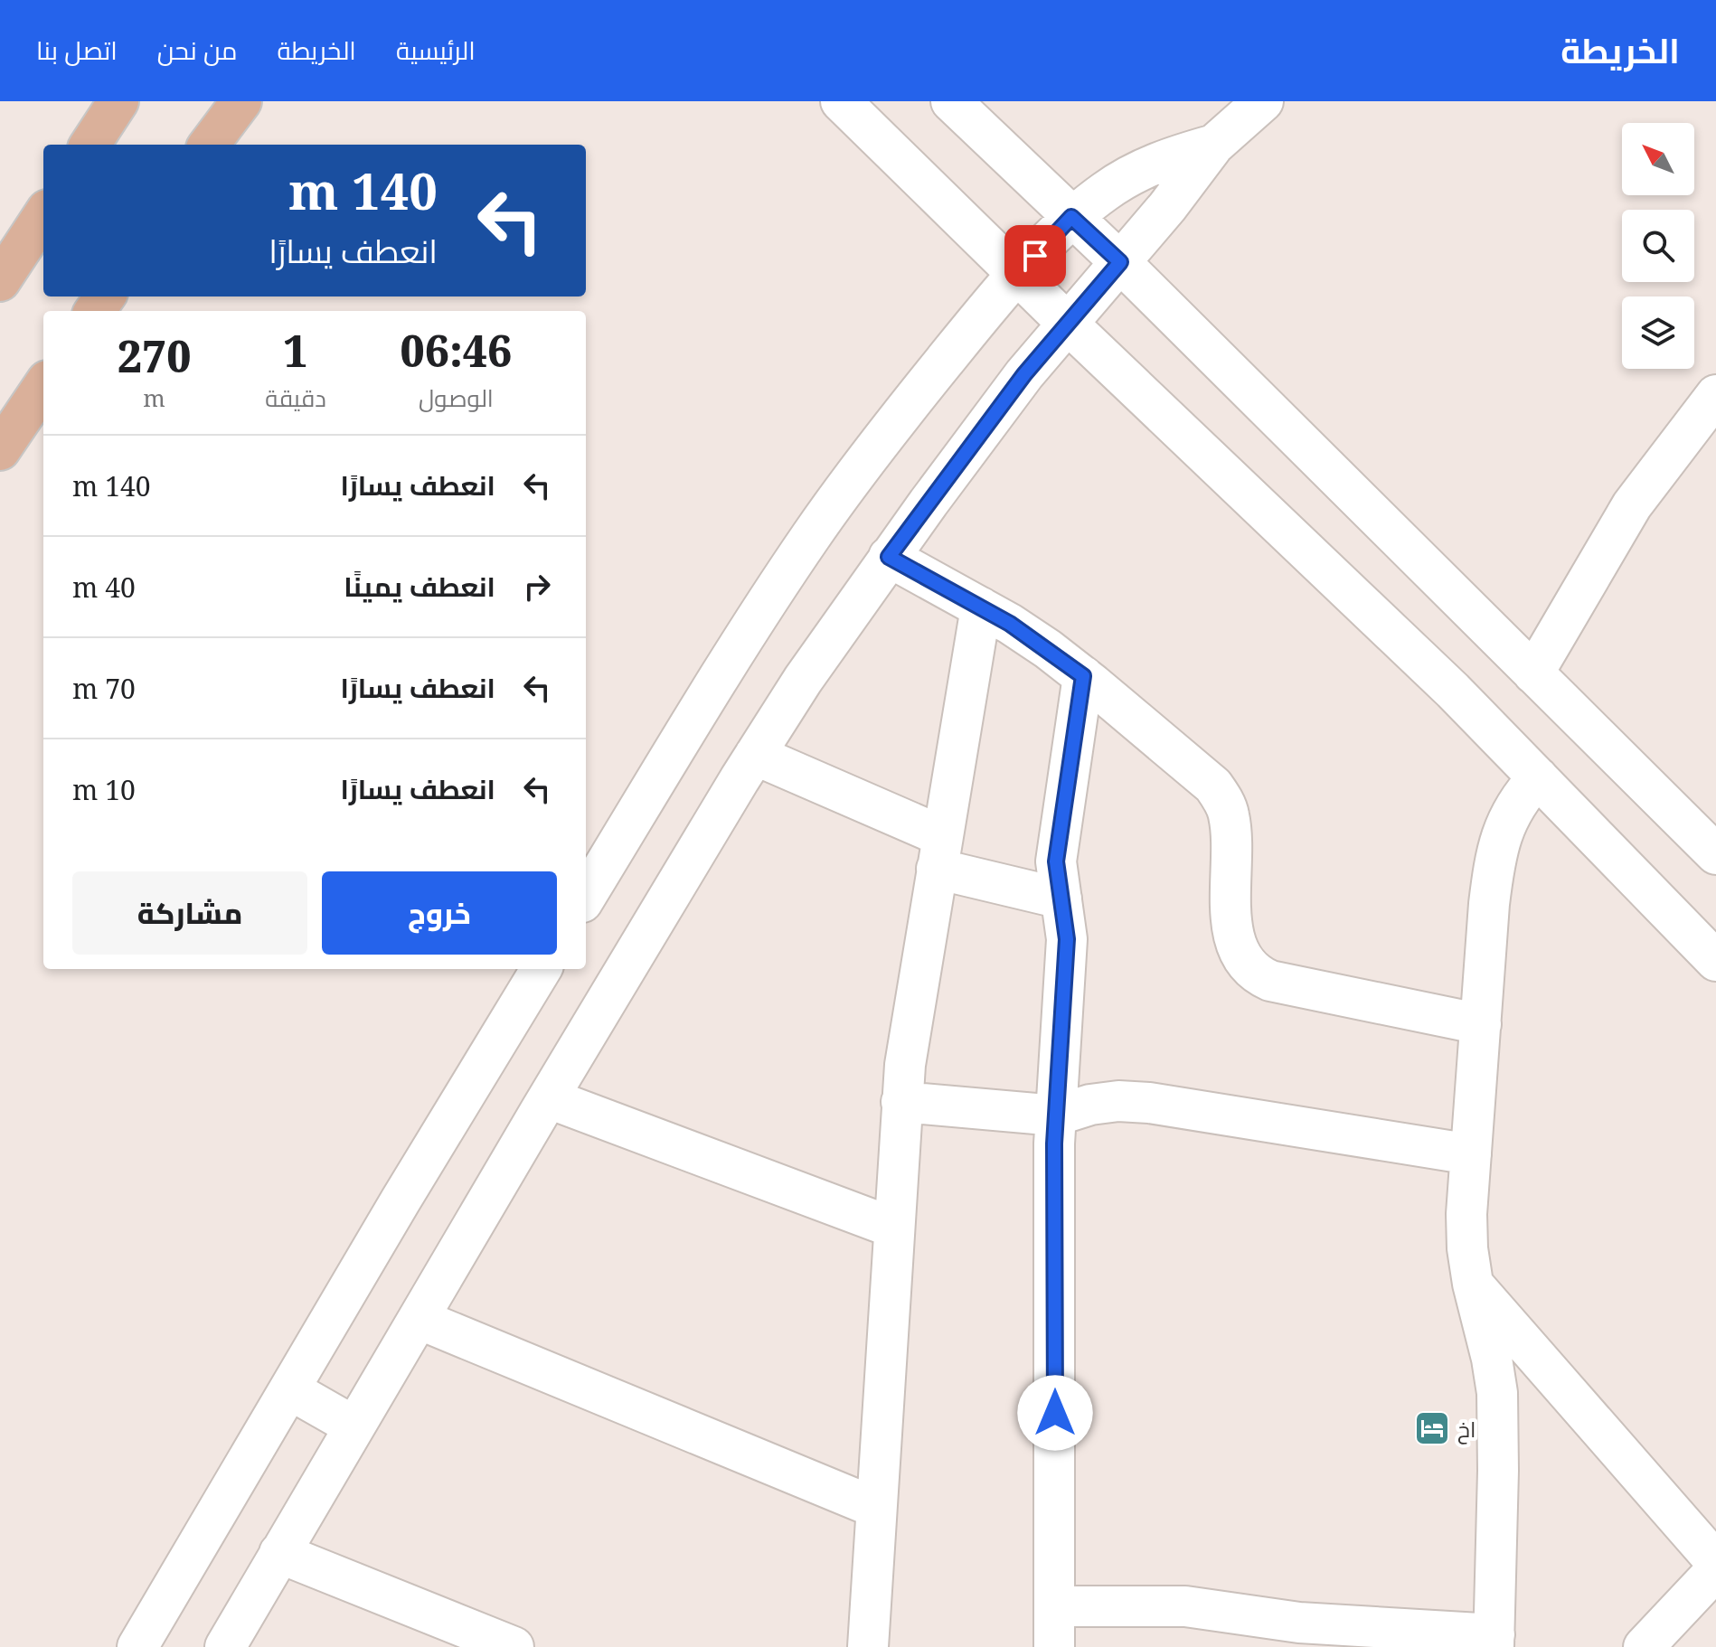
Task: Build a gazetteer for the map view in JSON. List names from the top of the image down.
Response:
{
  "places": {
    "hotel": ["اخ"]
  },
  "north": "top left",
  "page": {
    "header": "الخريطة",
    "nav": [
      "الرئيسية",
      "الخريطة",
      "من نحن",
      "اتصل بنا"
    ],
    "turn": ["140 m", "انعطف يسارًا"],
    "eta": [
      "06:46",
      "الوصول",
      "1",
      "دقيقة",
      "270",
      "m"
    ],
    "list": [
      {
        "name": "انعطف يسارًا",
        "value": "140 m"
      },
      {
        "name": "انعطف يمينًا",
        "value": "40 m"
      },
      {
        "name": "انعطف يسارًا",
        "value": "70 m"
      },
      {
        "name": "انعطف يسارًا",
        "value": "10 m"
      }
    ],
    "buttons": ["خروج", "مشاركة"]
  }
}
